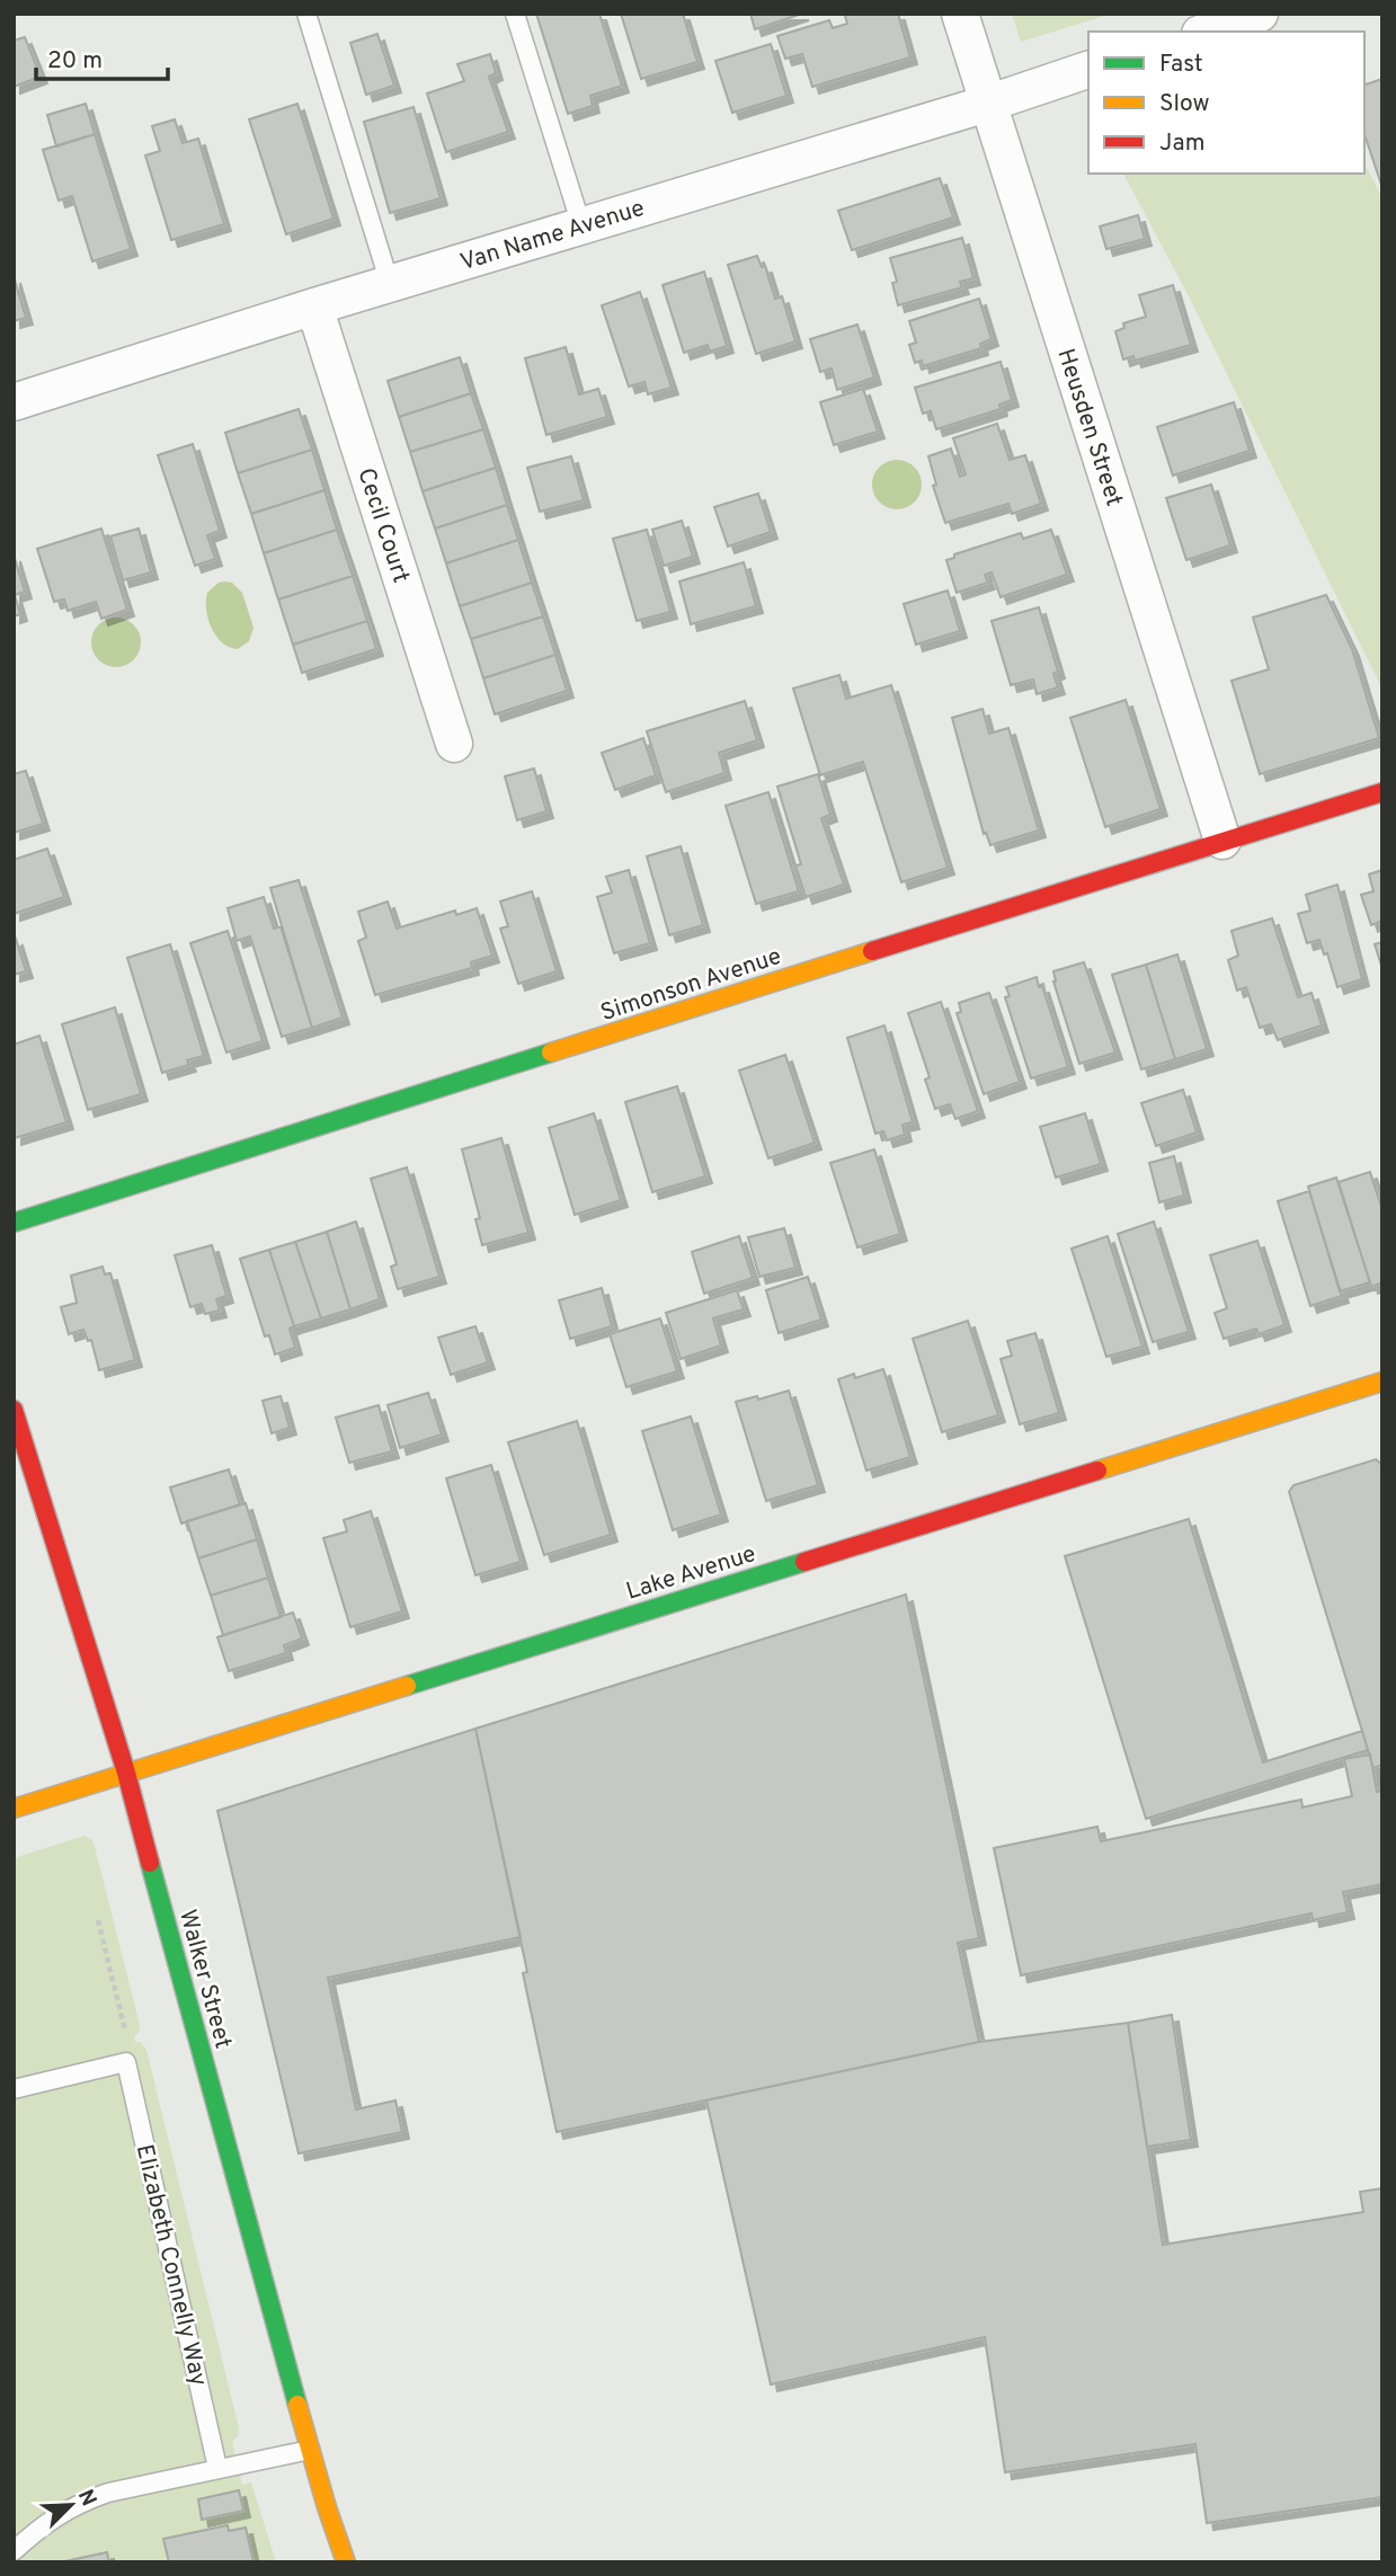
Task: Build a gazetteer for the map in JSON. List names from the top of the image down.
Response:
{
  "streets": {
    "street": [
      "Van Name Avenue",
      "Heusden Street",
      "Cecil Court",
      "Simonson Avenue",
      "Lake Avenue",
      "Walker Street"
    ],
    "lane": ["Elizabeth Connelly Way"]
  },
  "crossings": [
    ["Van Name Avenue", "Heusden Street"],
    ["Van Name Avenue", "Cecil Court"],
    ["Heusden Street", "Simonson Avenue"],
    ["Lake Avenue", "Walker Street"]
  ],
  "legend": ["Fast", "Slow", "Jam"],
  "scale_bar": "20 m",
  "north": "top right"
}
